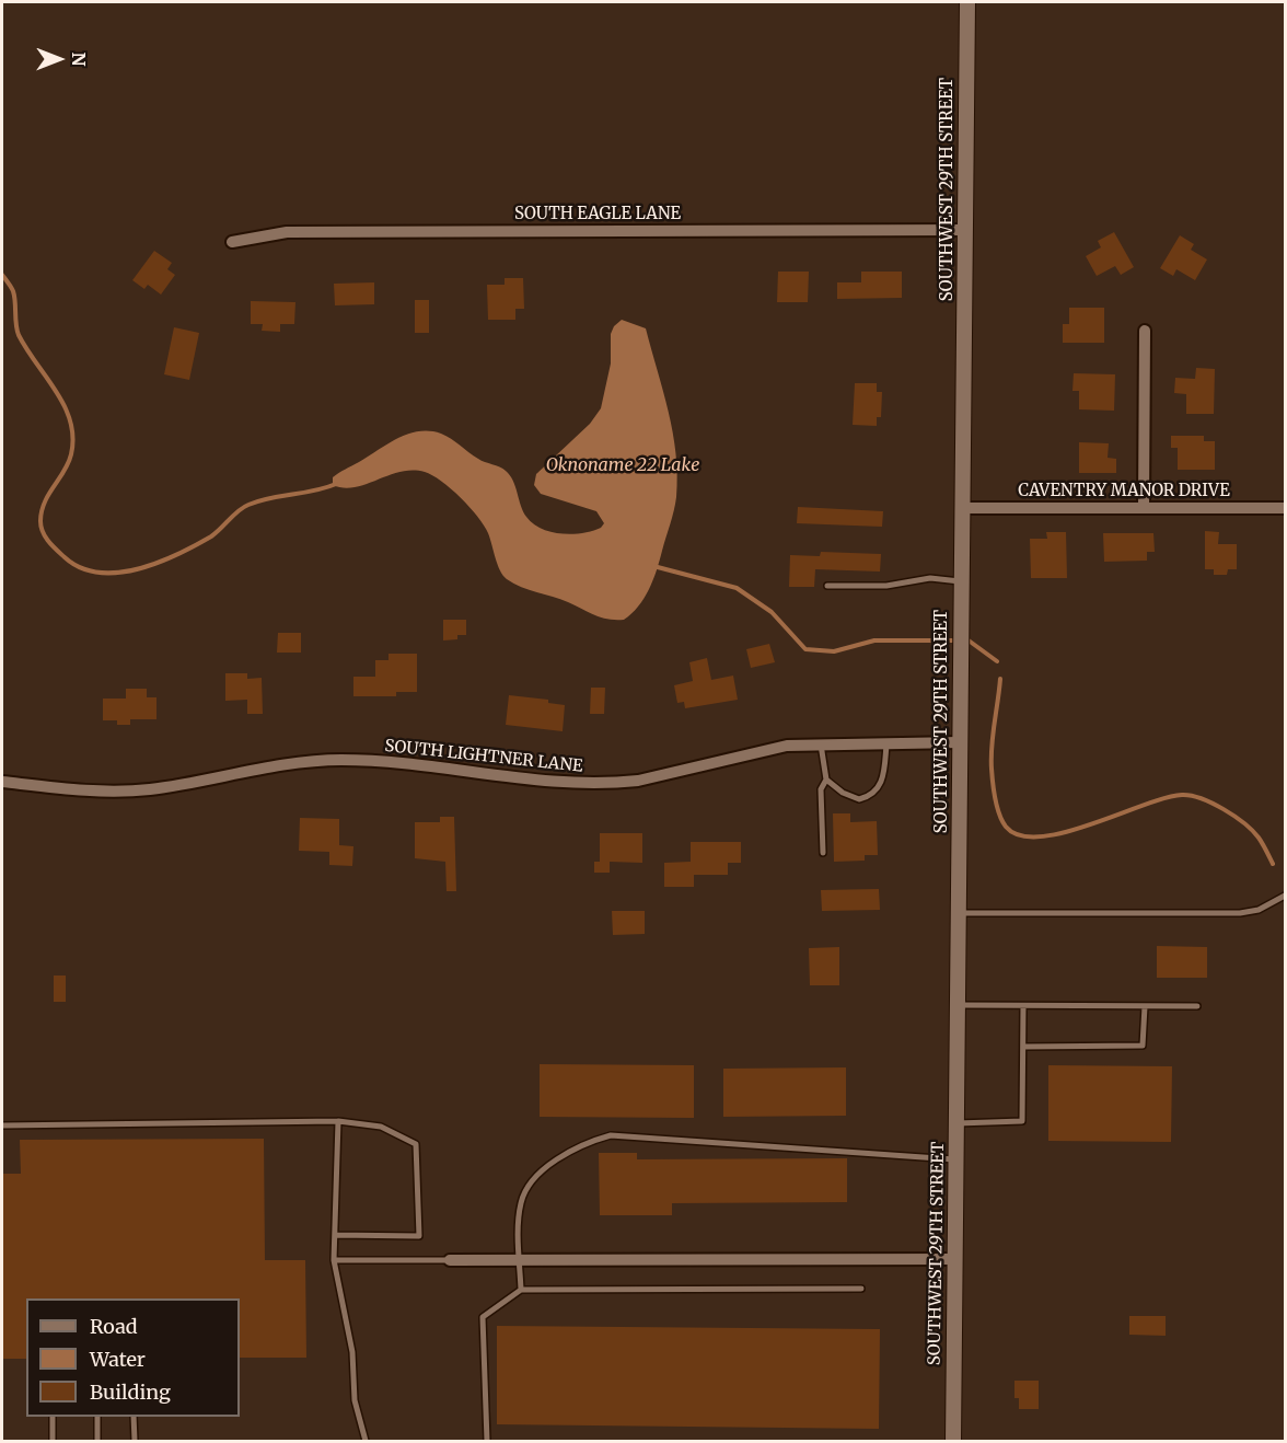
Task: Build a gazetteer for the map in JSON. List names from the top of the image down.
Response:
{
  "streets": {
    "street": [
      "SOUTHWEST 29TH STREET",
      "SOUTH EAGLE LANE",
      "CAVENTRY MANOR DRIVE",
      "SOUTH LIGHTNER LANE"
    ]
  },
  "crossings": [
    ["SOUTHWEST 29TH STREET", "SOUTH EAGLE LANE"],
    ["SOUTHWEST 29TH STREET", "CAVENTRY MANOR DRIVE"],
    ["SOUTHWEST 29TH STREET", "SOUTH LIGHTNER LANE"]
  ],
  "water": ["Oknoname 22 Lake"],
  "legend": ["Road", "Water", "Building"],
  "north": "right"
}
